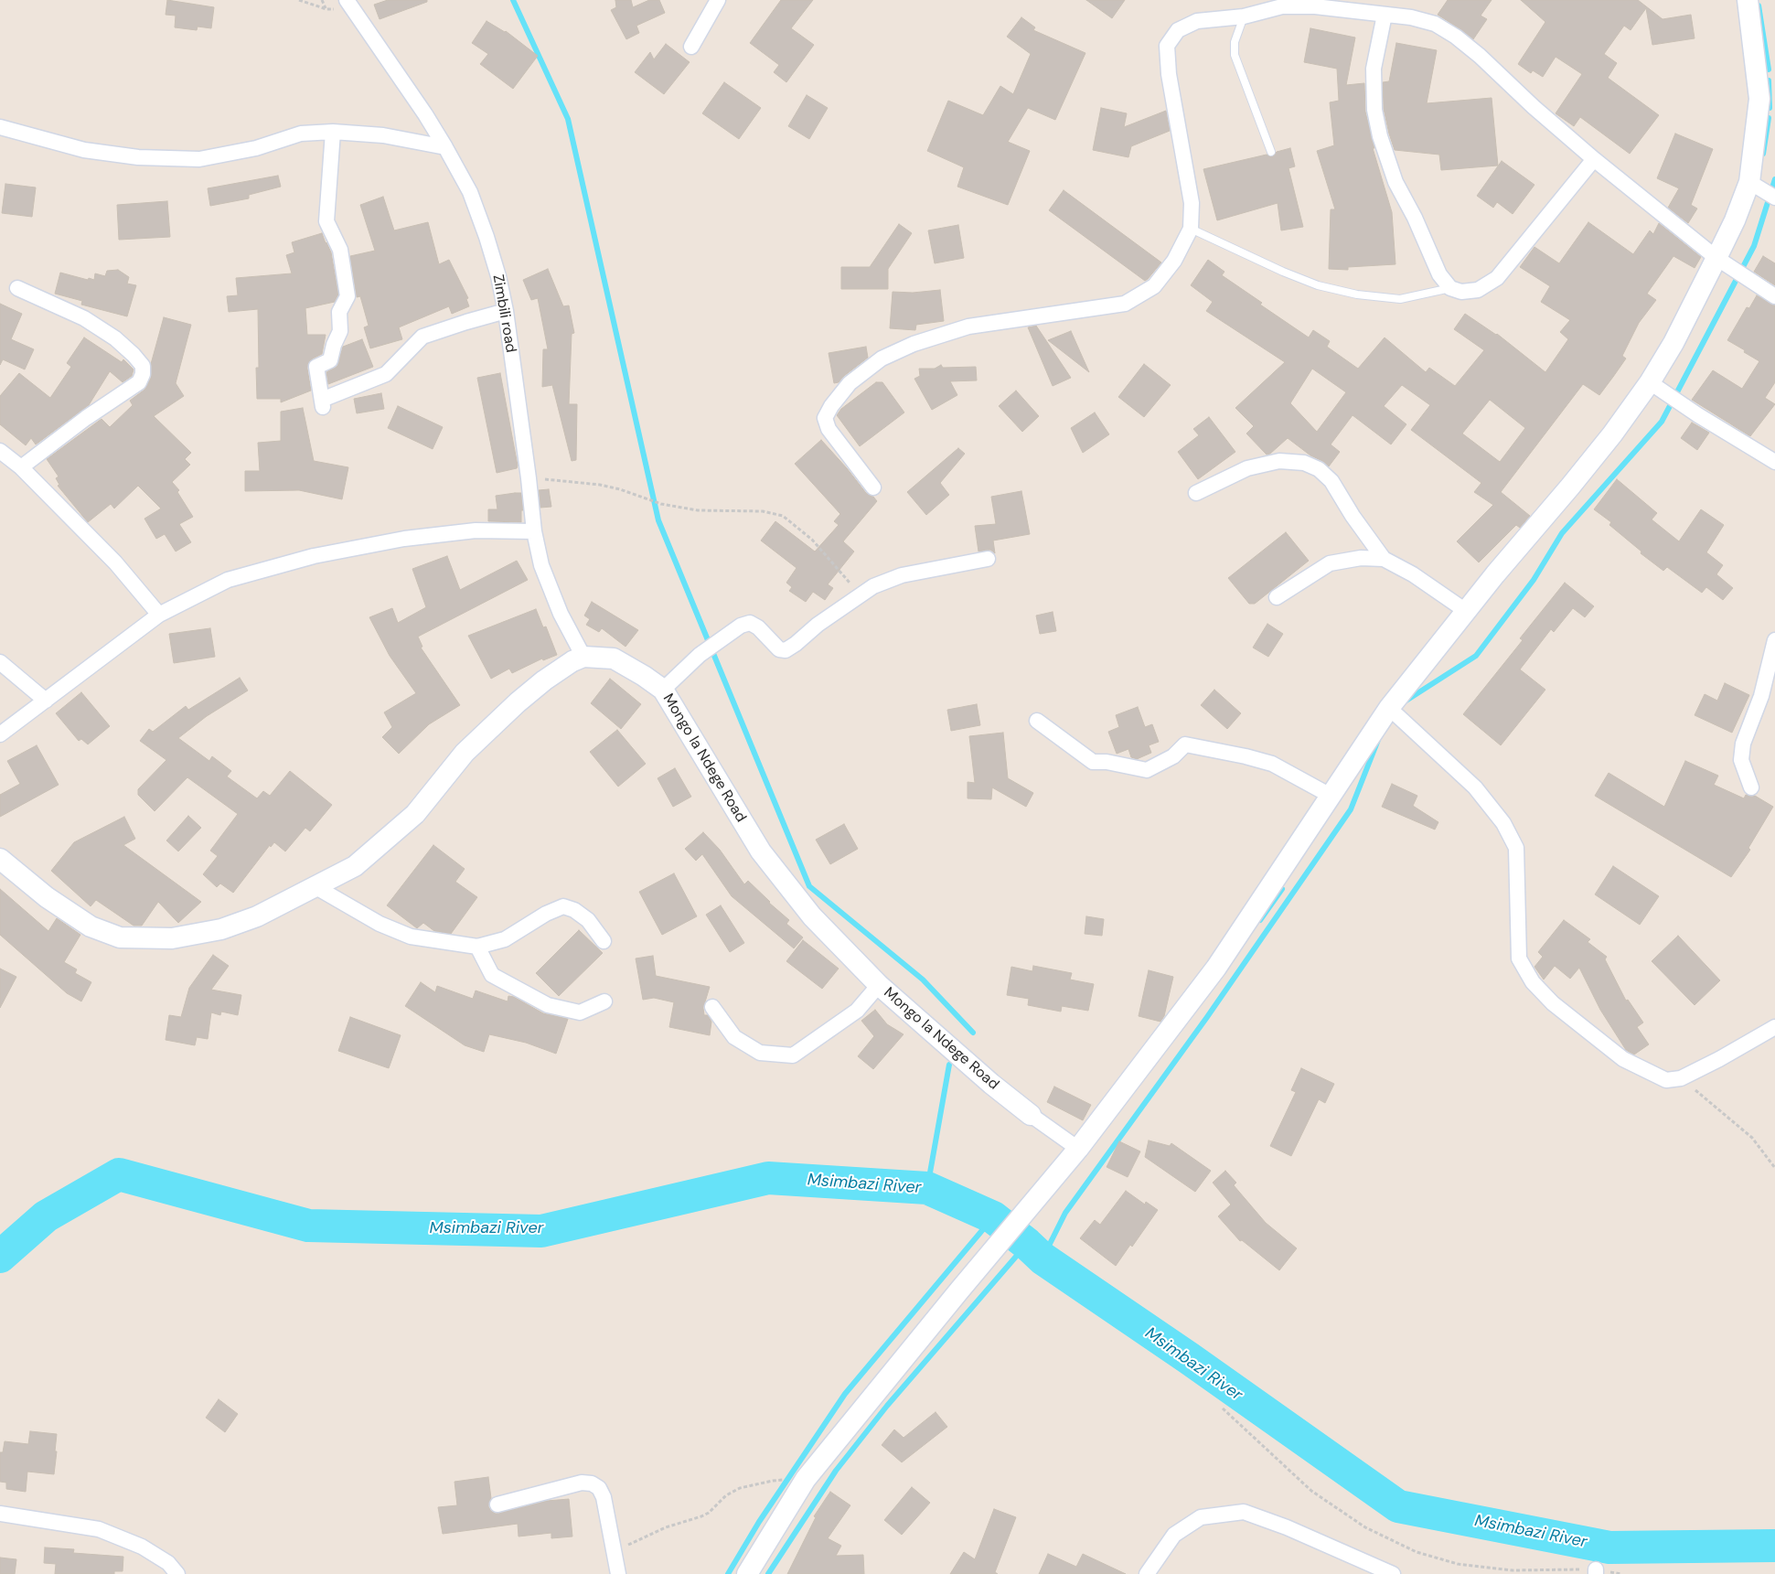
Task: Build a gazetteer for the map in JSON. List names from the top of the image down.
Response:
{
  "streets": {
    "main road": ["Mongo la Ndege Road"],
    "street": ["Zimbili road"]
  },
  "crossings": [
    ["Zimbili road", "Mongo la Ndege Road"]
  ],
  "water": ["Msimbazi River"]
}
